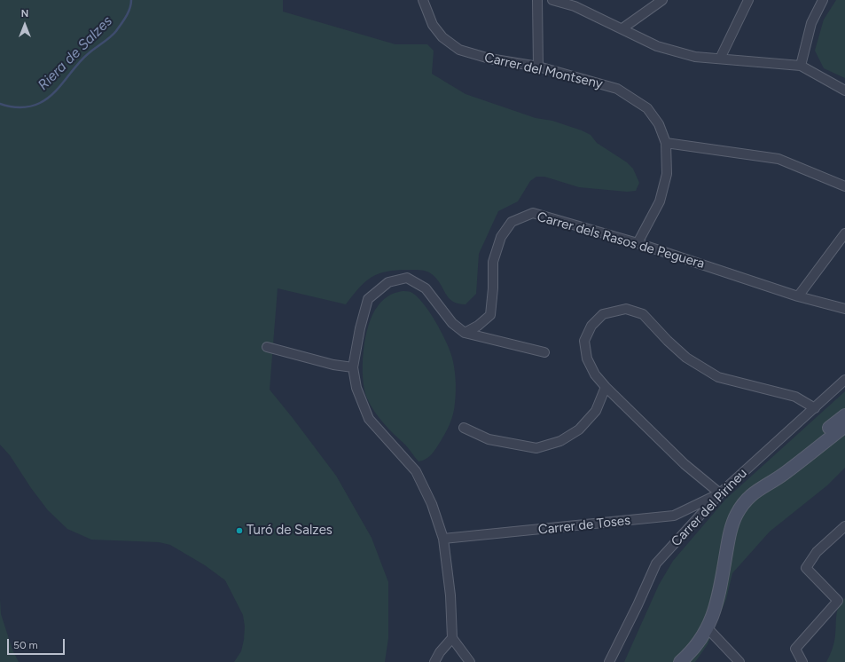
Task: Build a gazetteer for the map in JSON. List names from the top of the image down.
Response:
{
  "streets": {
    "street": [
      "Carrer del Montseny",
      "Carrer dels Rasos de Peguera",
      "Carrer del Pirineu",
      "Carrer de Toses"
    ]
  },
  "crossings": [
    ["Carrer del Montseny", "Carrer dels Rasos de Peguera"],
    ["Carrer del Pirineu", "Carrer de Toses"]
  ],
  "water": ["Riera de Salzes"],
  "places": ["Turó de Salzes"],
  "scale_bar": "50 m",
  "north": "top"
}
